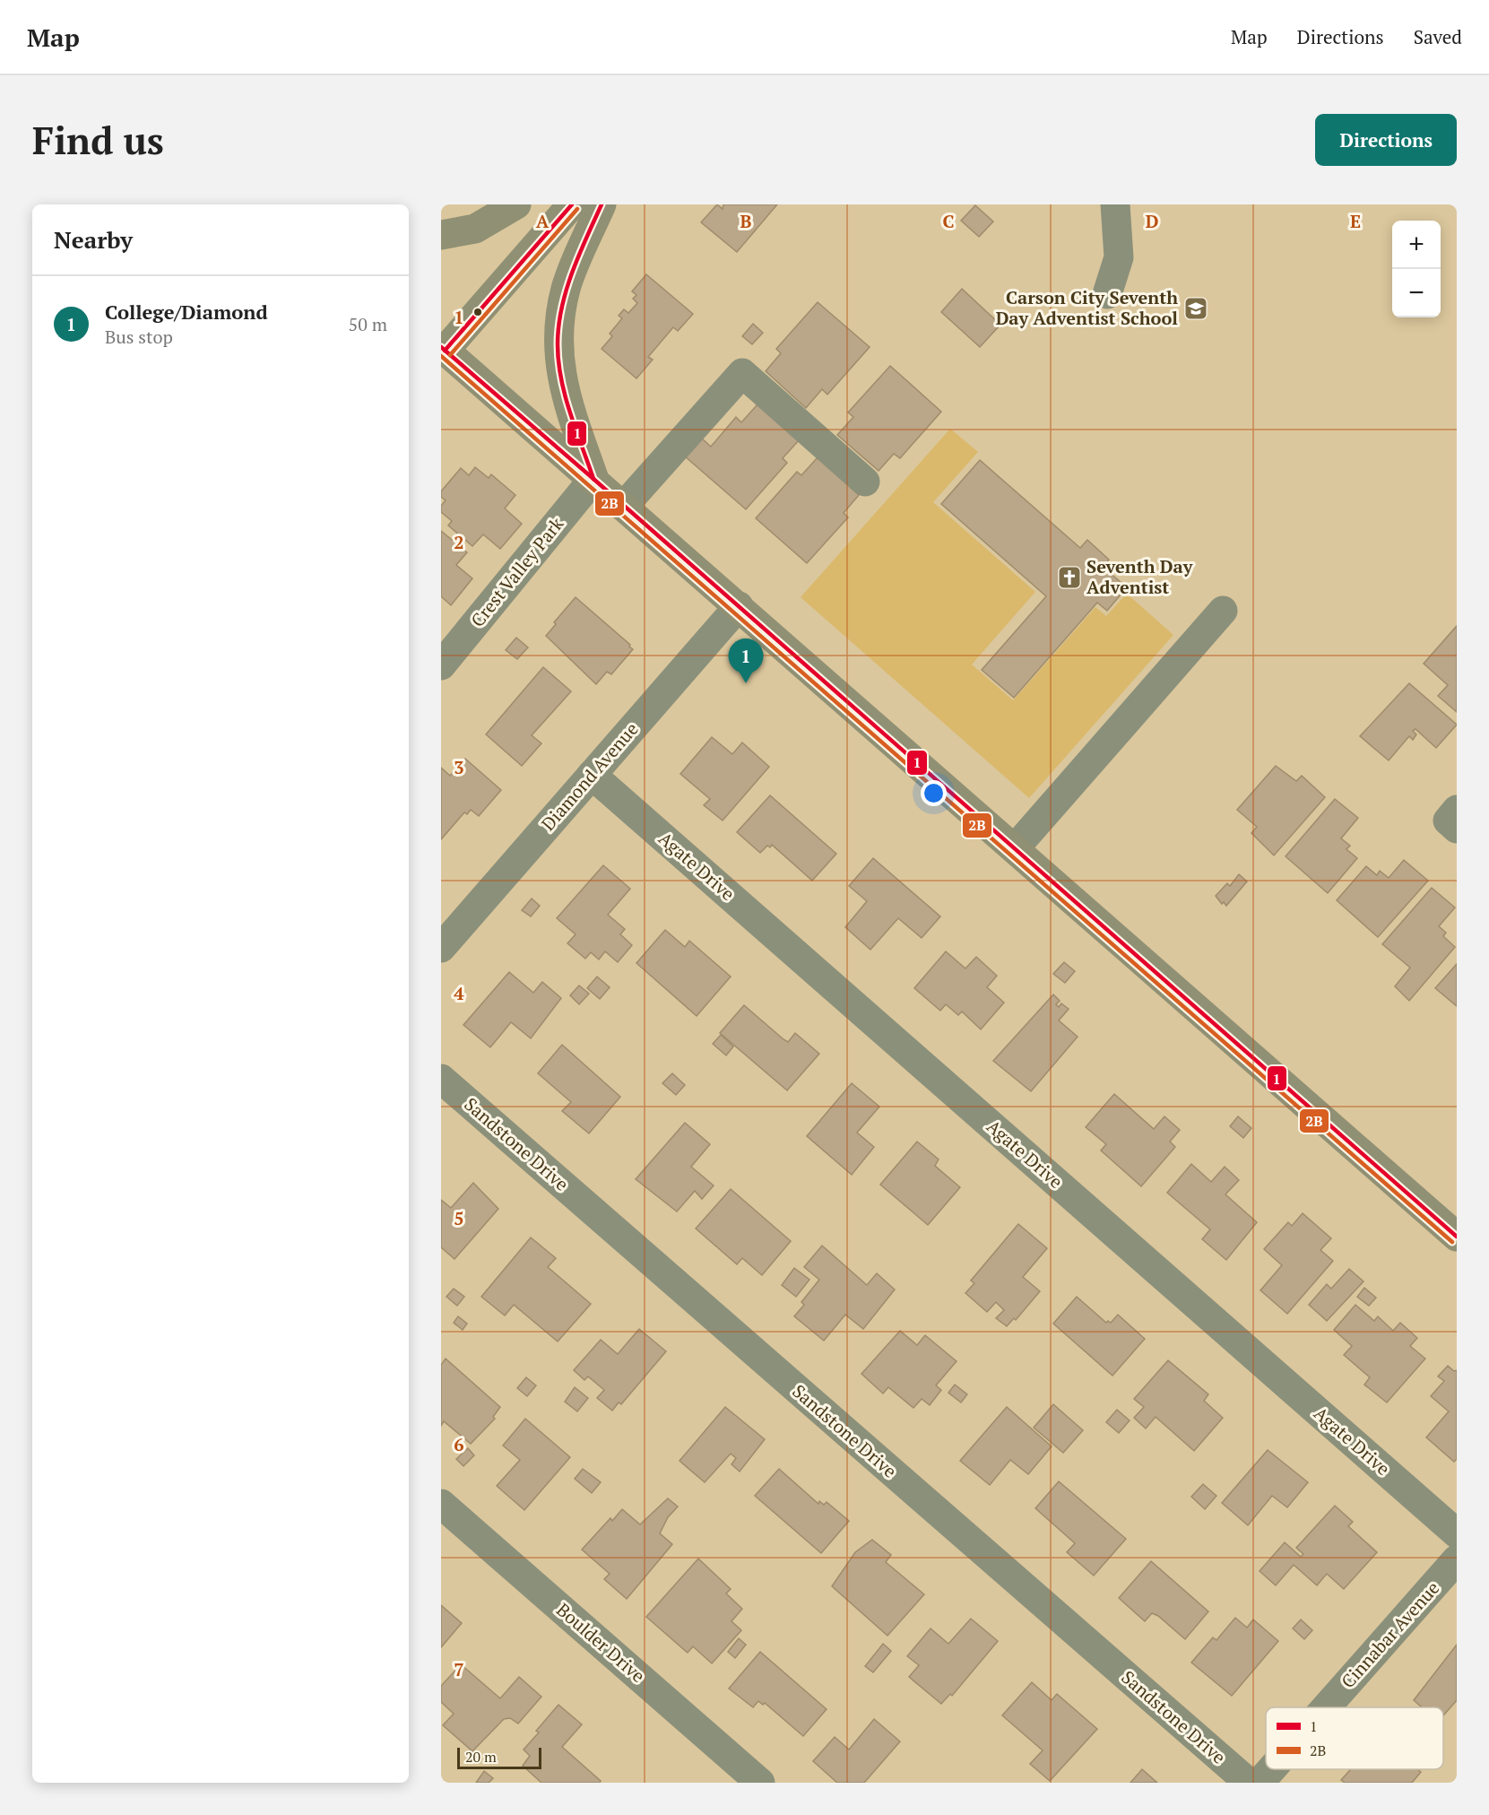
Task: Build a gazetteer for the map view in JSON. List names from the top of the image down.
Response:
{
  "streets": {
    "street": [
      "Crest Valley Park",
      "Diamond Avenue",
      "Agate Drive",
      "Sandstone Drive",
      "Cinnabar Avenue",
      "Boulder Drive"
    ]
  },
  "crossings": [
    ["Diamond Avenue", "Agate Drive"]
  ],
  "places": {
    "school or university": ["Carson City Seventh Day Adventist School"],
    "church": ["Seventh Day Adventist"]
  },
  "lines": ["transit line 1", "transit line 2B"],
  "legend": ["1", "2B"],
  "scale_bar": "20 m",
  "page": {
    "header": "Map",
    "nav": ["Map", "Directions", "Saved"],
    "buttons": "Directions",
    "title": "Find us",
    "heading": "Nearby",
    "map_buttons": ["+", "−"],
    "list": [
      {
        "mark": "1",
        "name": "College/Diamond",
        "note": "Bus stop",
        "value": "50 m"
      }
    ],
    "pins": "1",
    "scale": "20 m"
  },
  "grid": {
    "columns": [
      "A",
      "B",
      "C",
      "D",
      "E"
    ],
    "rows": [
      "1",
      "2",
      "3",
      "4",
      "5",
      "6",
      "7"
    ]
  }
}
